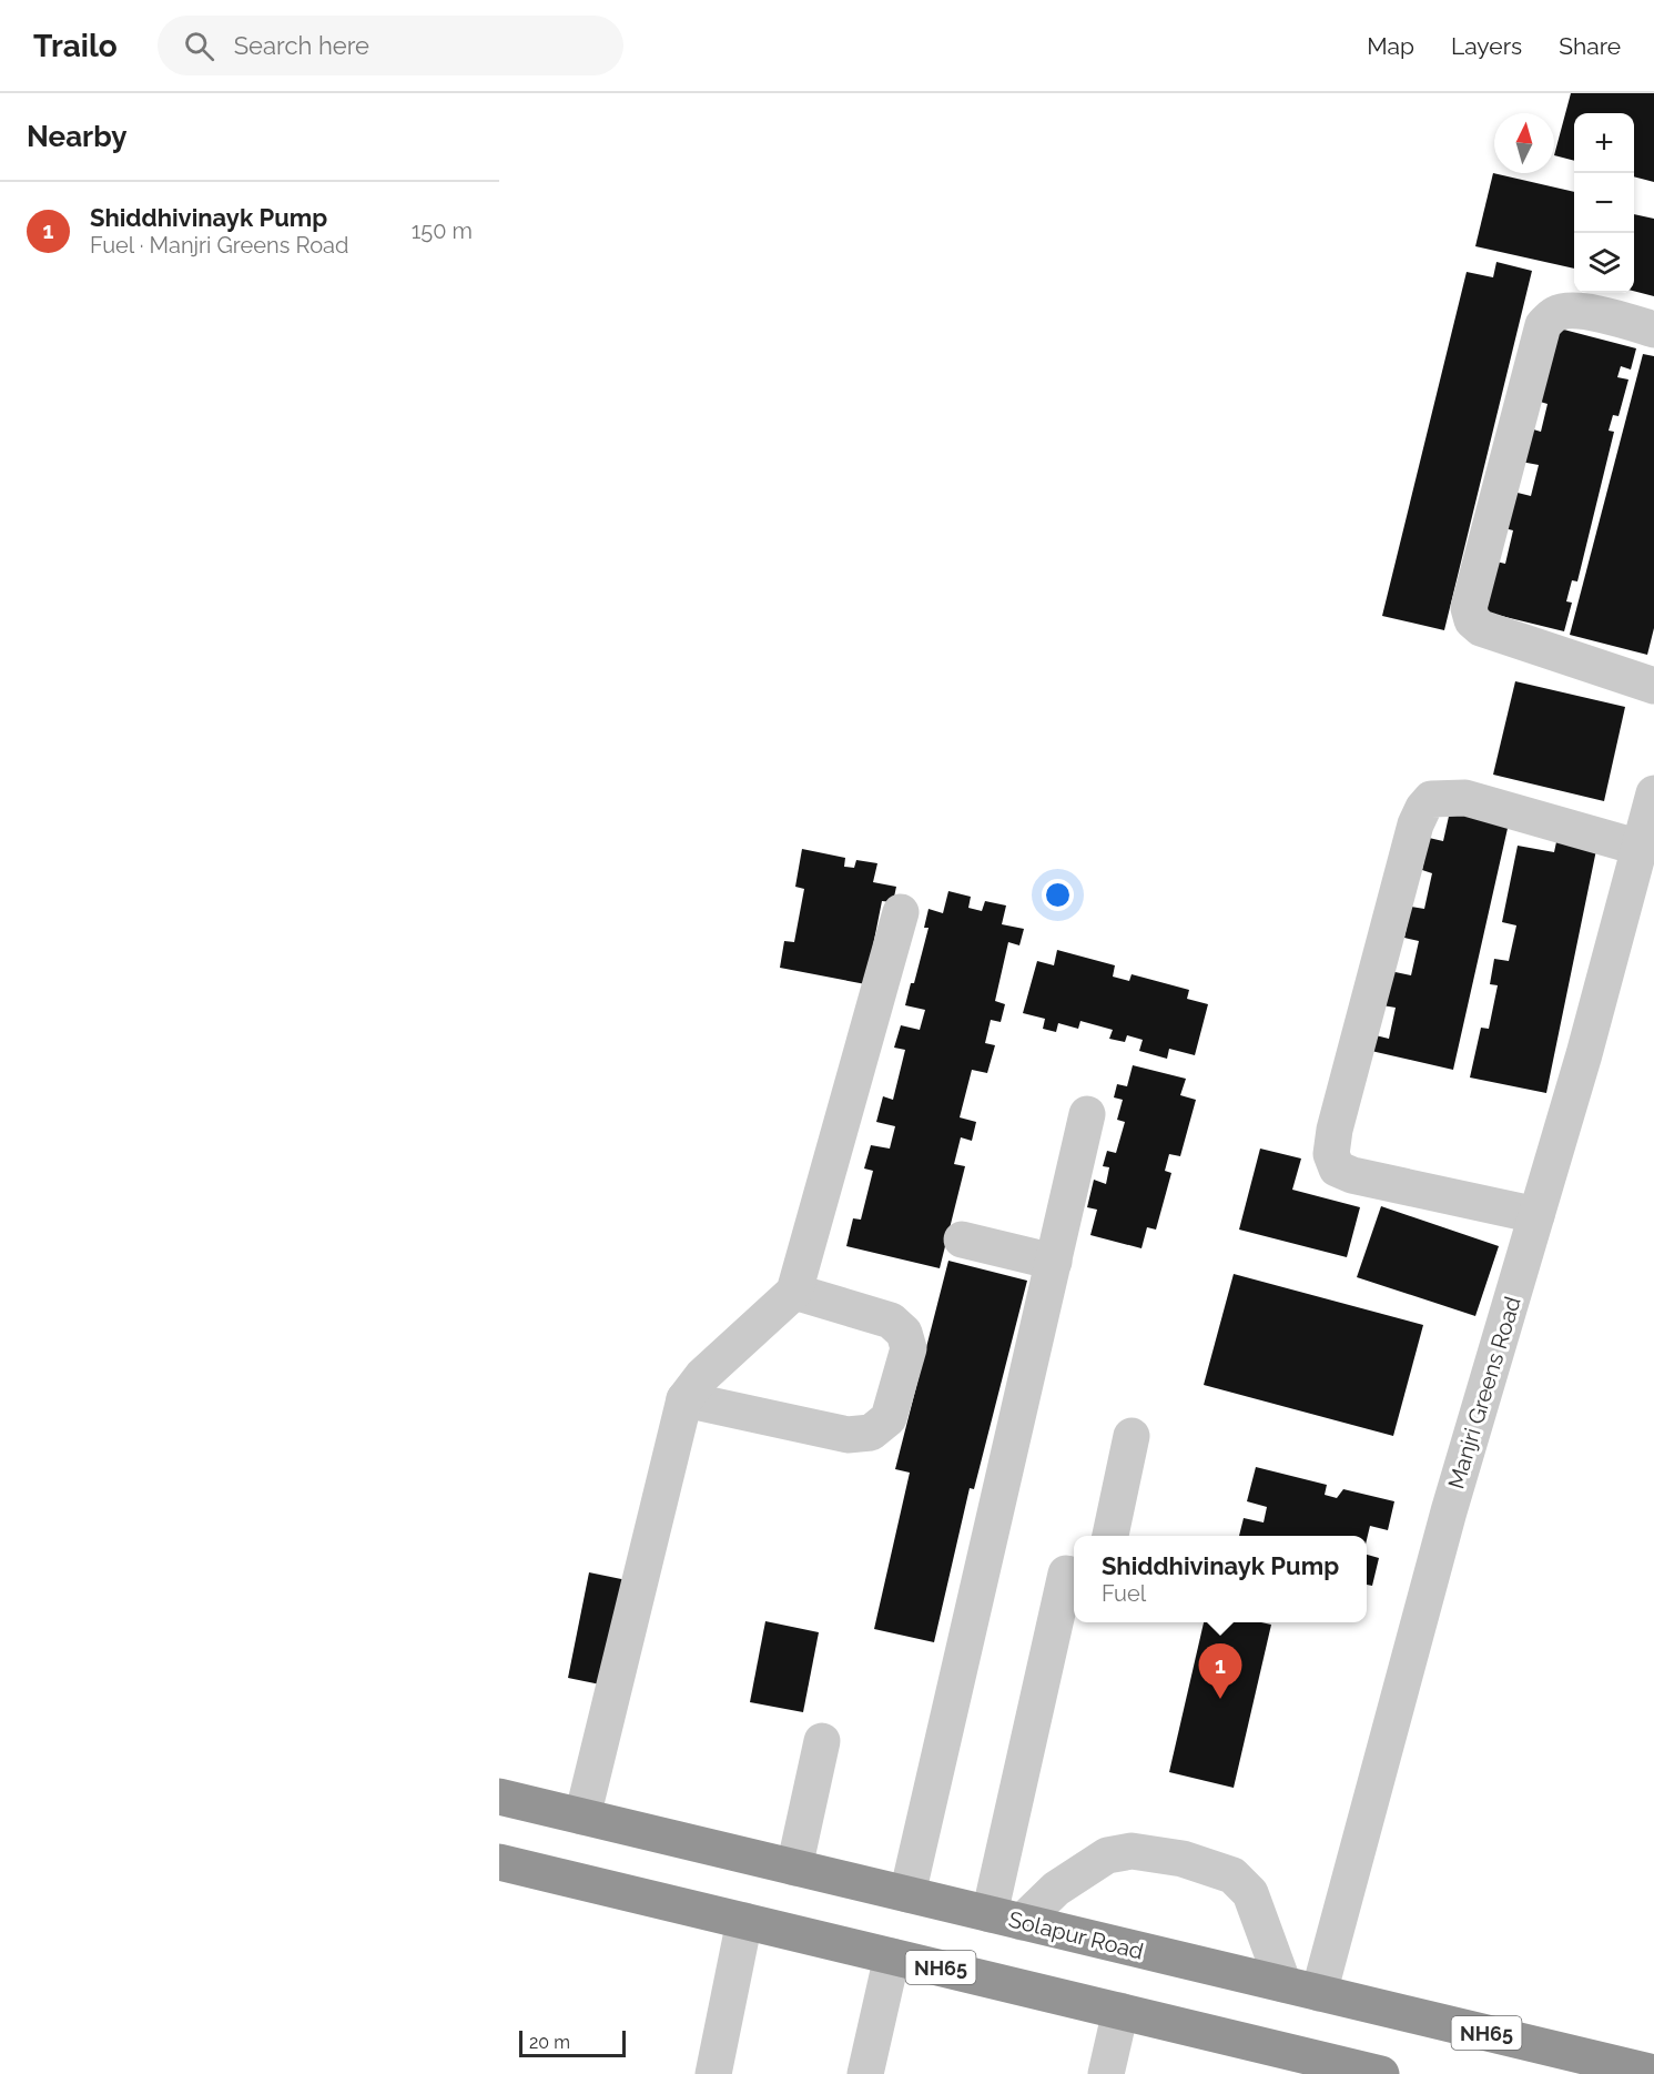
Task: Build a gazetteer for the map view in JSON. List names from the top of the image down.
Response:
{
  "streets": {
    "highway": ["Solapur Road", "NH65"],
    "street": ["Manjri Greens Road"]
  },
  "crossings": [
    ["Manjri Greens Road", "Solapur Road"]
  ],
  "scale_bar": "20 m",
  "north": "top",
  "page": {
    "header": "Trailo",
    "search": "Search here",
    "nav": ["Map", "Layers", "Share"],
    "heading": "Nearby",
    "map_buttons": ["+", "−"],
    "list": [
      {
        "mark": "1",
        "name": "Shiddhivinayk Pump",
        "note": "Fuel · Manjri Greens Road",
        "value": "150 m"
      }
    ],
    "popup": ["Shiddhivinayk Pump", "Fuel"],
    "pins": "1",
    "scale": "20 m"
  }
}
